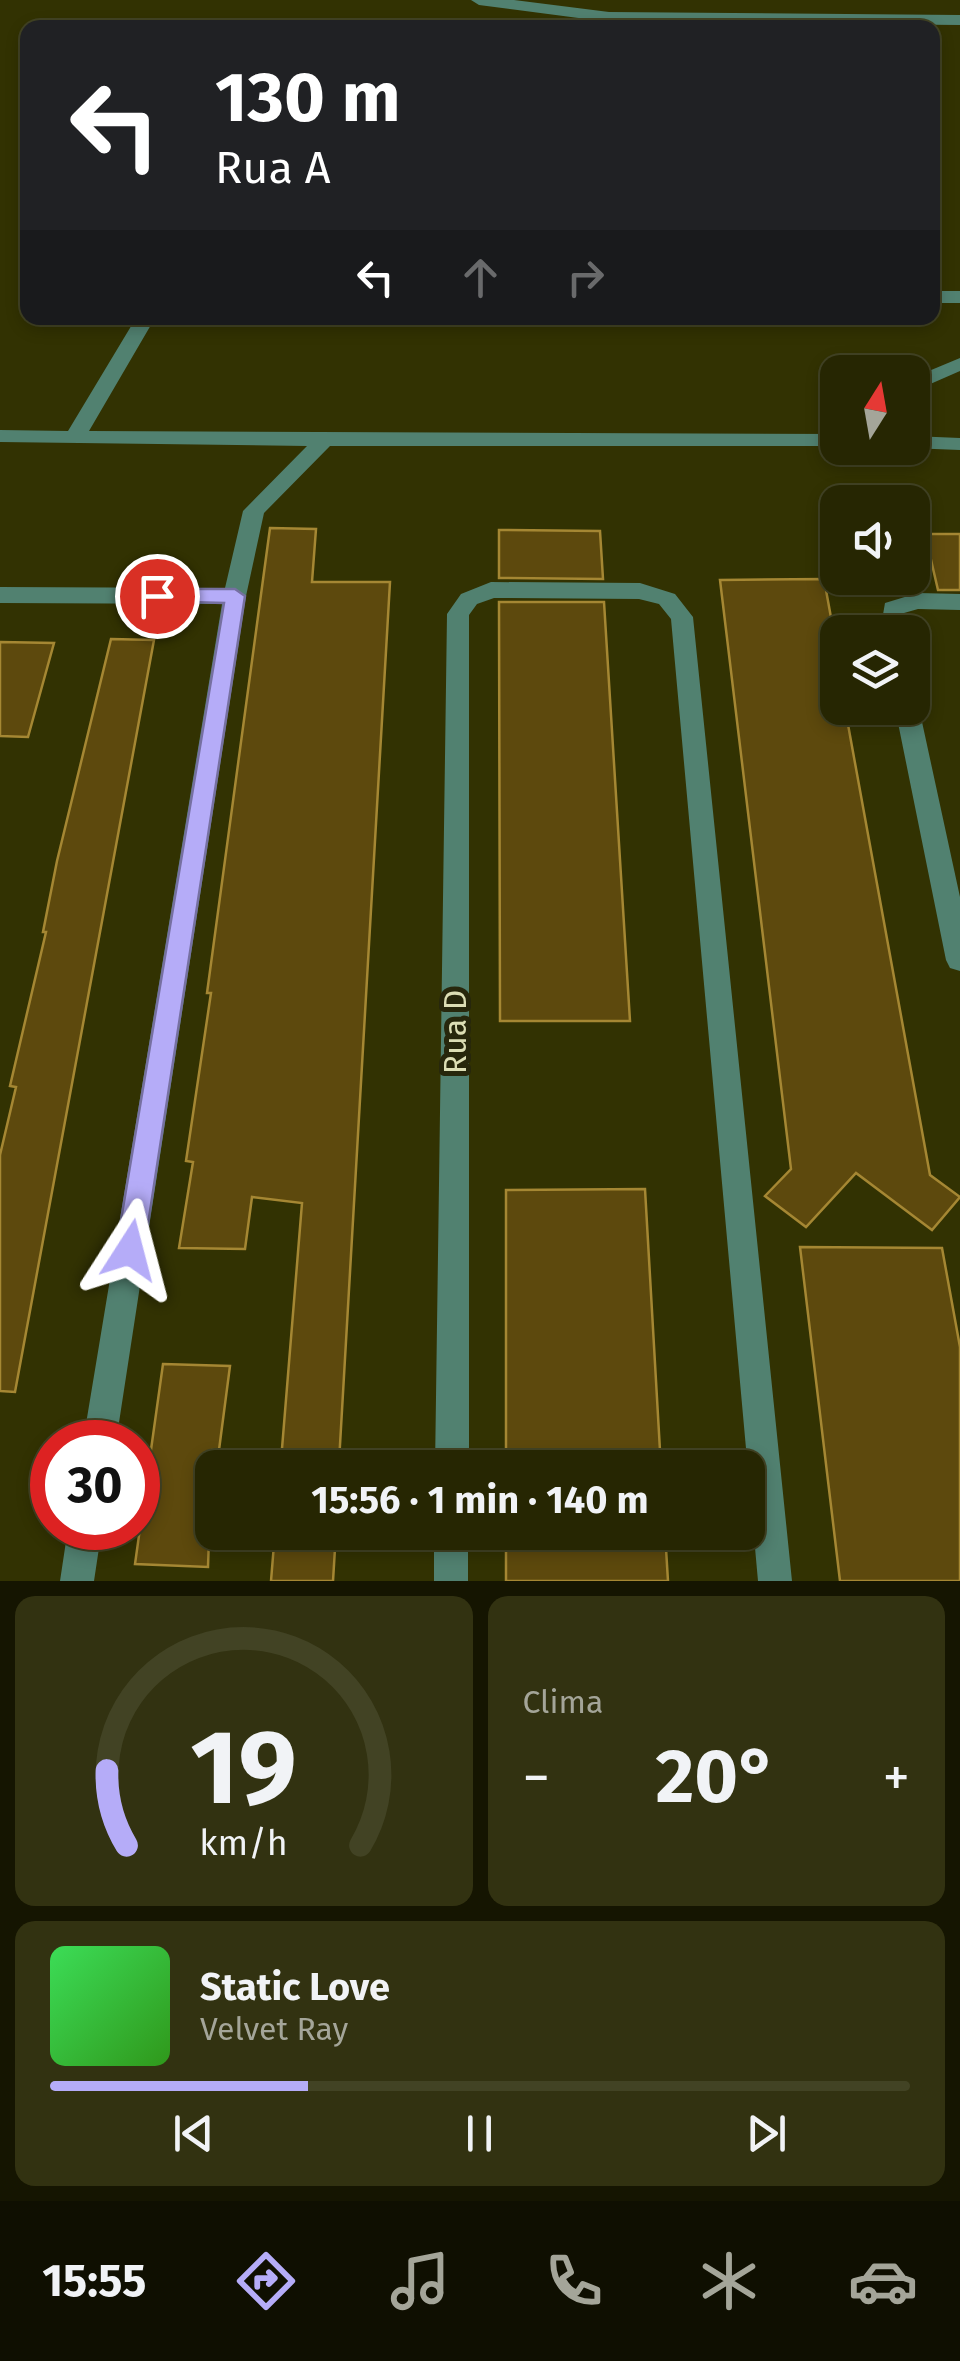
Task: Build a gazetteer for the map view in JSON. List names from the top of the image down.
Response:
{
  "streets": {
    "street": ["Rua D"]
  },
  "north": "top",
  "page": {
    "turn": ["130 m", "Rua A"],
    "limit": "30",
    "trip": "15:56 · 1 min · 140 m",
    "tile": "Clima",
    "heat": ["−", "20°", "+"],
    "song": ["Static Love", "Velvet Ray"],
    "tabs": "15:55",
    "gauge": ["19", "km/h"]
  }
}
